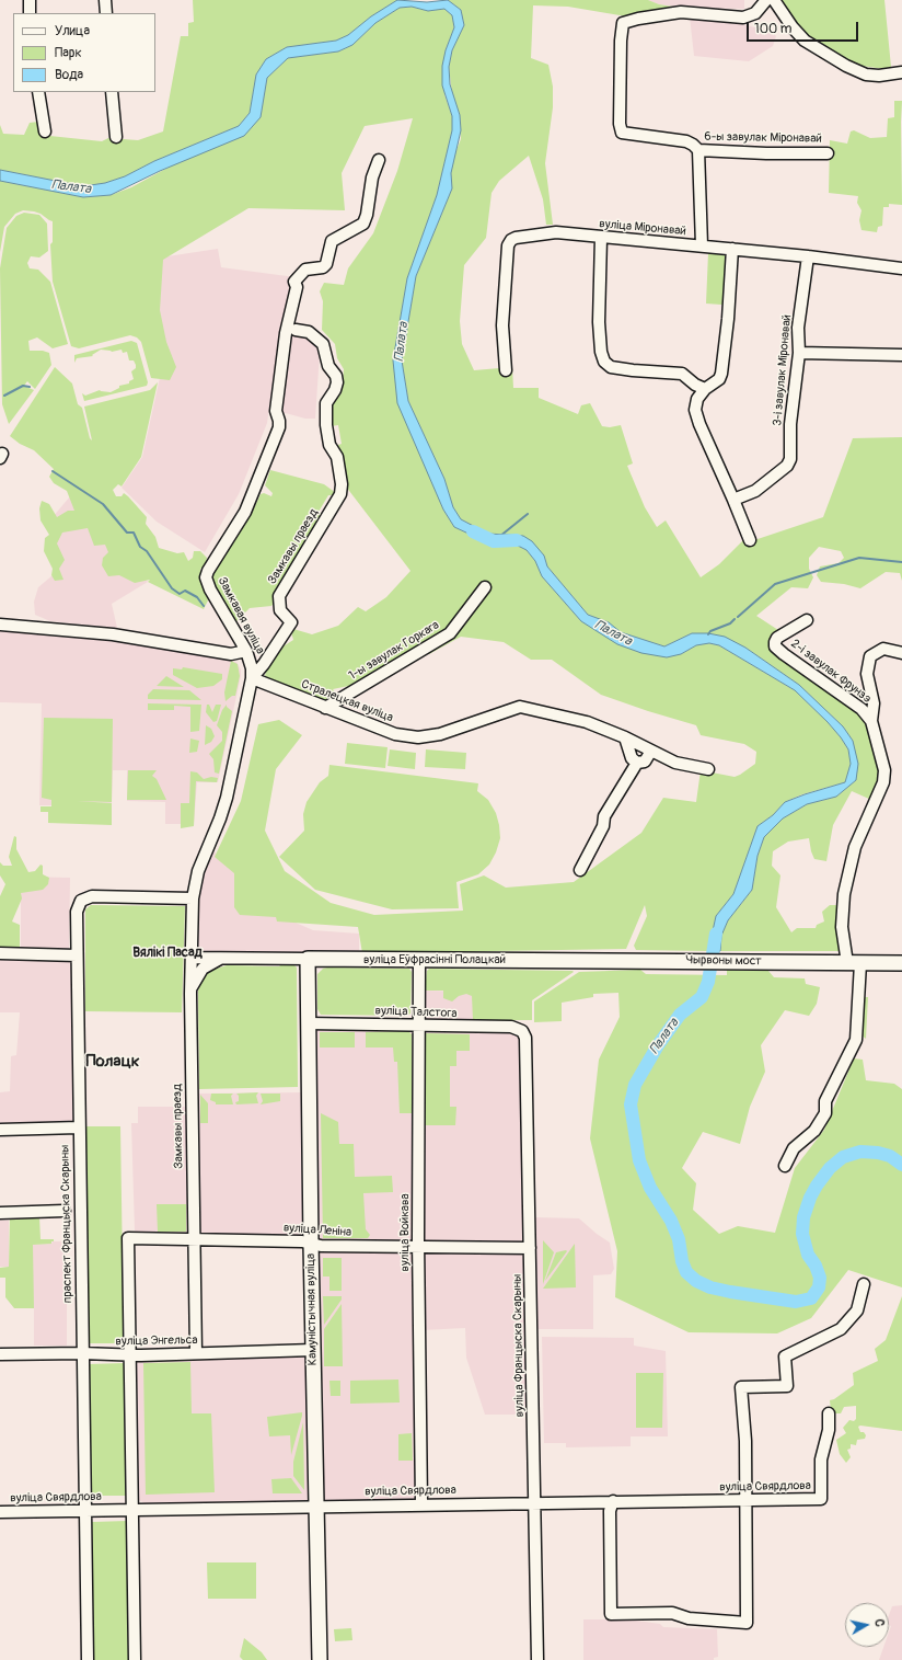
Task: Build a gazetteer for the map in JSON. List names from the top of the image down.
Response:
{
  "streets": {
    "main road": ["вуліца Еўфрасінні Полацкай", "Чырвоны мост", "Камуністычная вуліца"],
    "street": [
      "6-ы завулак Міронавай",
      "вуліца Міронавай",
      "3-і завулак Міронавай",
      "Замкавы праезд",
      "Замкавая вуліца",
      "1-ы завулак Горкага",
      "2-і завулак Фрунзэ",
      "Стралецкая вуліца",
      "вуліца Талстога",
      "праспект Францыска Скарыны",
      "вуліца Леніна",
      "вуліца Войкава",
      "вуліца Энгельса",
      "вуліца Францыска Скарыны",
      "вуліца Свярдлова"
    ]
  },
  "crossings": [
    ["6-ы завулак Міронавай", "вуліца Міронавай"],
    ["вуліца Міронавай", "3-і завулак Міронавай"],
    ["Замкавы праезд", "Замкавая вуліца"],
    ["Замкавы праезд", "Стралецкая вуліца"],
    ["Замкавы праезд", "вуліца Еўфрасінні Полацкай"],
    ["Замкавы праезд", "праспект Францыска Скарыны"],
    ["Замкавы праезд", "вуліца Леніна"],
    ["Замкавы праезд", "вуліца Энгельса"],
    ["Замкавая вуліца", "Стралецкая вуліца"],
    ["Замкавая вуліца", "праспект Францыска Скарыны"],
    ["1-ы завулак Горкага", "Стралецкая вуліца"],
    ["2-і завулак Фрунзэ", "Чырвоны мост"],
    ["вуліца Еўфрасінні Полацкай", "Чырвоны мост"],
    ["вуліца Еўфрасінні Полацкай", "вуліца Войкава"],
    ["вуліца Еўфрасінні Полацкай", "Камуністычная вуліца"],
    ["вуліца Талстога", "вуліца Войкава"],
    ["вуліца Талстога", "Камуністычная вуліца"],
    ["вуліца Талстога", "вуліца Францыска Скарыны"],
    ["праспект Францыска Скарыны", "вуліца Энгельса"],
    ["праспект Францыска Скарыны", "вуліца Свярдлова"],
    ["вуліца Леніна", "вуліца Войкава"],
    ["вуліца Леніна", "Камуністычная вуліца"],
    ["вуліца Леніна", "вуліца Энгельса"],
    ["вуліца Леніна", "вуліца Францыска Скарыны"],
    ["вуліца Войкава", "вуліца Свярдлова"],
    ["Камуністычная вуліца", "вуліца Энгельса"],
    ["Камуністычная вуліца", "вуліца Свярдлова"],
    ["вуліца Францыска Скарыны", "вуліца Свярдлова"]
  ],
  "districts": ["Вялікі Пасад", "Полацк"],
  "water": ["Палата"],
  "legend": ["Улица", "Парк", "Вода"],
  "scale_bar": "100 m",
  "north": "right"
}
